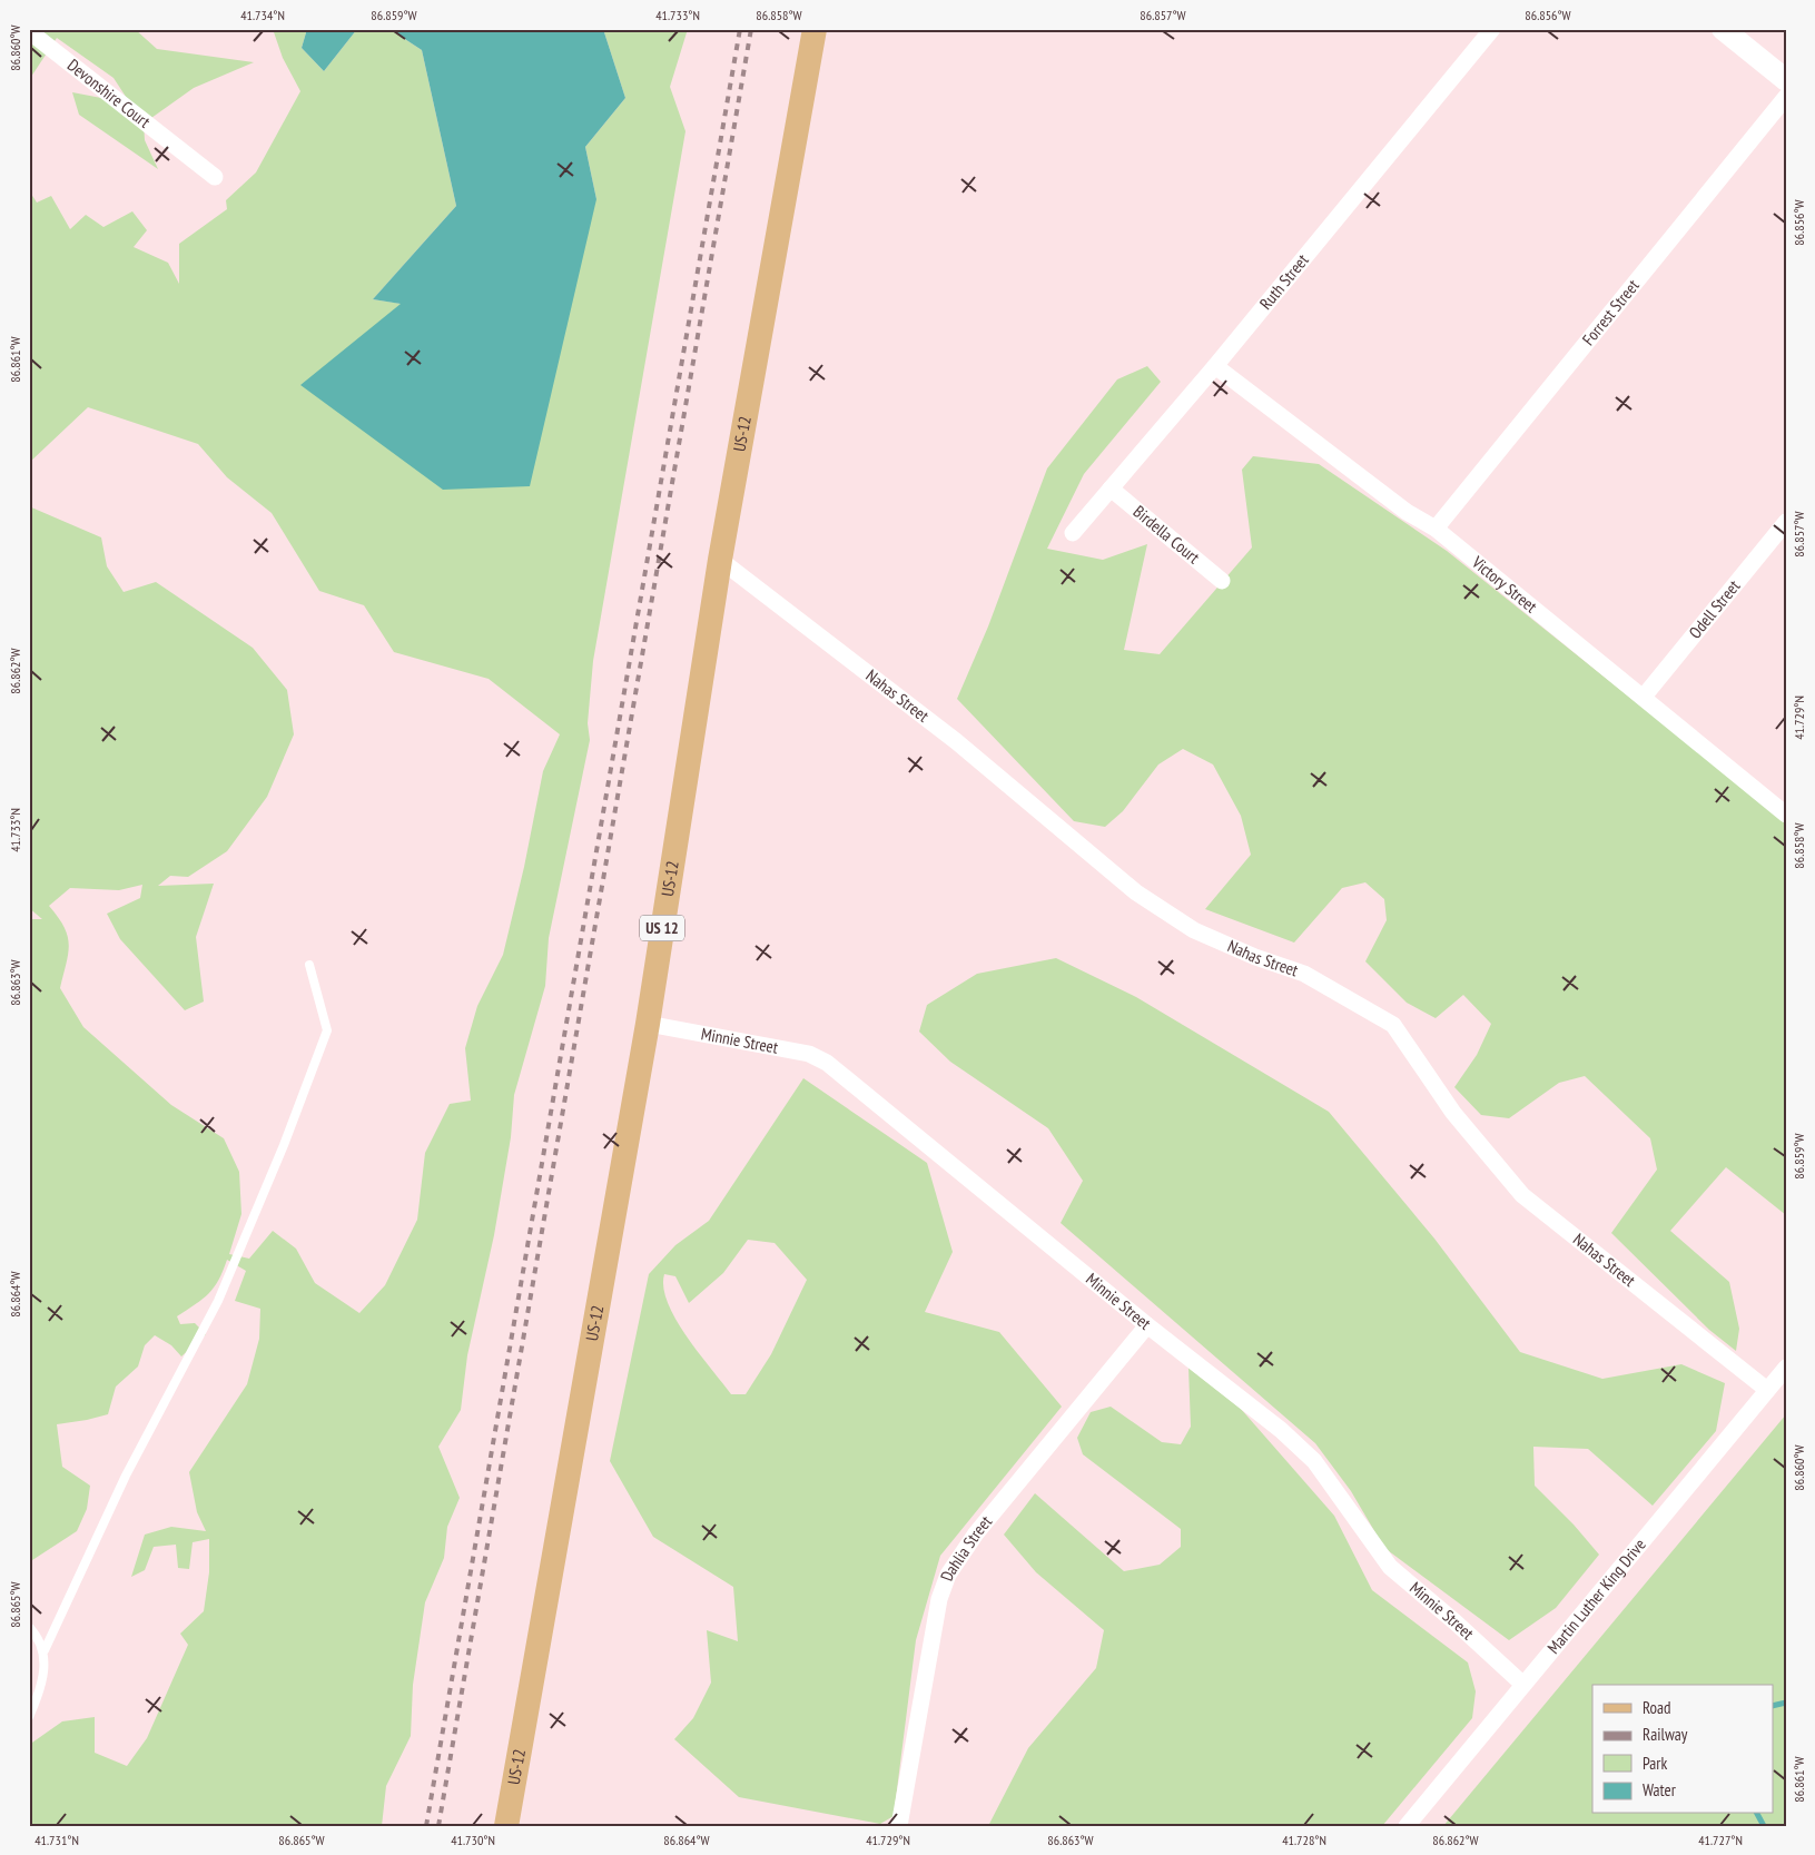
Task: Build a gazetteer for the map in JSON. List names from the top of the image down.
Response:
{
  "streets": {
    "main road": ["US-12", "US 12"],
    "street": [
      "Devonshire Court",
      "Ruth Street",
      "Forrest Street",
      "Birdella Court",
      "Victory Street",
      "Odell Street",
      "Nahas Street",
      "Minnie Street",
      "Dahlia Street",
      "Martin Luther King Drive"
    ]
  },
  "crossings": [
    ["Ruth Street", "Birdella Court"],
    ["Ruth Street", "Victory Street"],
    ["Forrest Street", "Victory Street"],
    ["US-12", "Nahas Street"],
    ["US-12", "Minnie Street"],
    ["Victory Street", "Odell Street"],
    ["Nahas Street", "Martin Luther King Drive"],
    ["Minnie Street", "Dahlia Street"],
    ["Minnie Street", "Martin Luther King Drive"]
  ],
  "legend": [
    "Road",
    "Railway",
    "Park",
    "Water"
  ],
  "coordinates": [
    "41.734°N",
    "86.859°W",
    "41.733°N",
    "86.858°W",
    "86.857°W",
    "86.856°W",
    "86.860°W",
    "86.861°W",
    "86.862°W",
    "41.729°N",
    "86.863°W",
    "86.864°W",
    "86.865°W",
    "41.731°N",
    "41.730°N",
    "41.728°N",
    "41.727°N"
  ]
}
